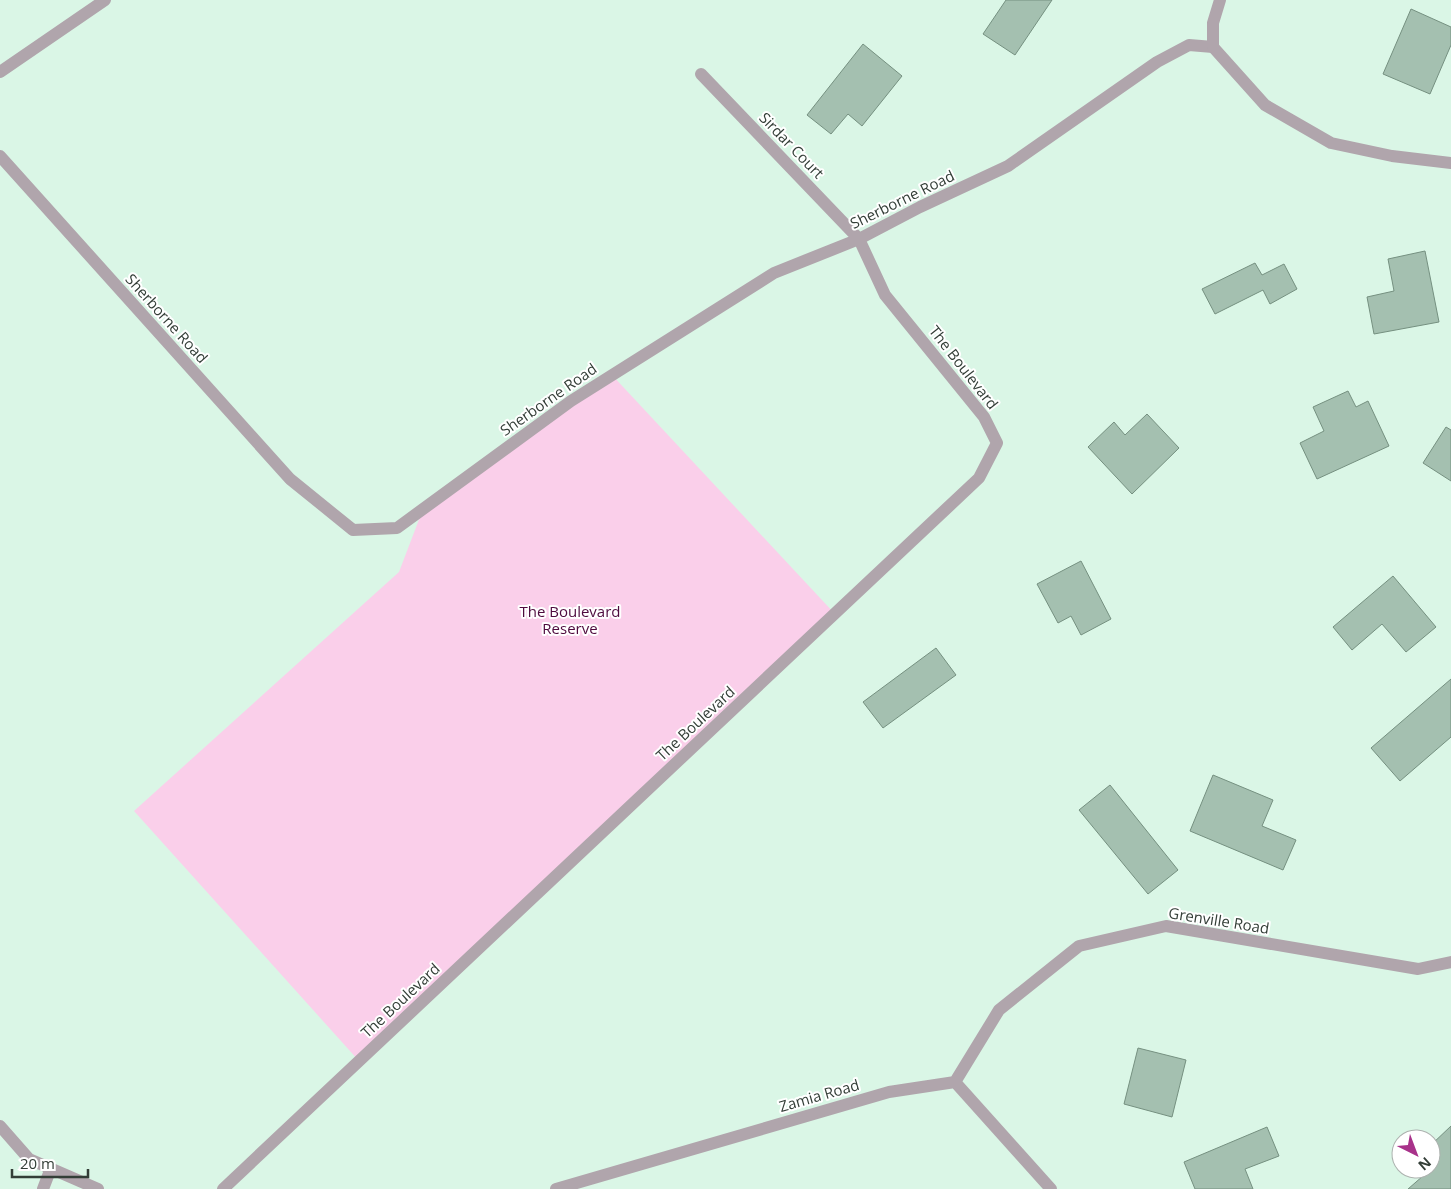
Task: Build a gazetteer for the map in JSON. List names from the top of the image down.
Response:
{
  "streets": {
    "street": [
      "Sirdar Court",
      "Sherborne Road",
      "The Boulevard",
      "Grenville Road",
      "Zamia Road"
    ]
  },
  "crossings": [
    ["Sirdar Court", "Sherborne Road"],
    ["Sirdar Court", "The Boulevard"],
    ["Sherborne Road", "The Boulevard"],
    ["Grenville Road", "Zamia Road"]
  ],
  "parks": ["The Boulevard Reserve"],
  "scale_bar": "20 m",
  "north": "bottom right"
}
